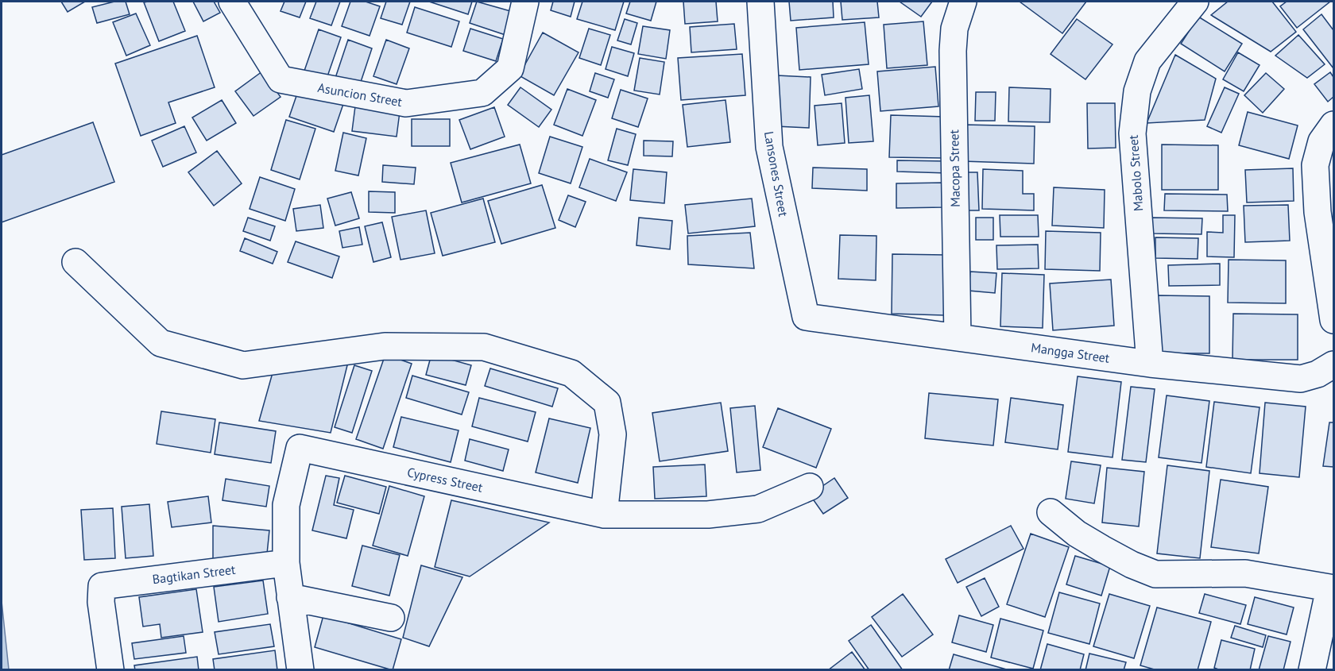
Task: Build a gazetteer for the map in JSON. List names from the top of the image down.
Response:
{
  "streets": {
    "street": [
      "Asuncion Street",
      "Macopa Street",
      "Mabolo Street",
      "Lansones Street",
      "Mangga Street",
      "Cypress Street",
      "Bagtikan Street"
    ]
  },
  "crossings": [
    ["Macopa Street", "Mangga Street"],
    ["Mabolo Street", "Mangga Street"],
    ["Lansones Street", "Mangga Street"],
    ["Cypress Street", "Bagtikan Street"]
  ]
}
